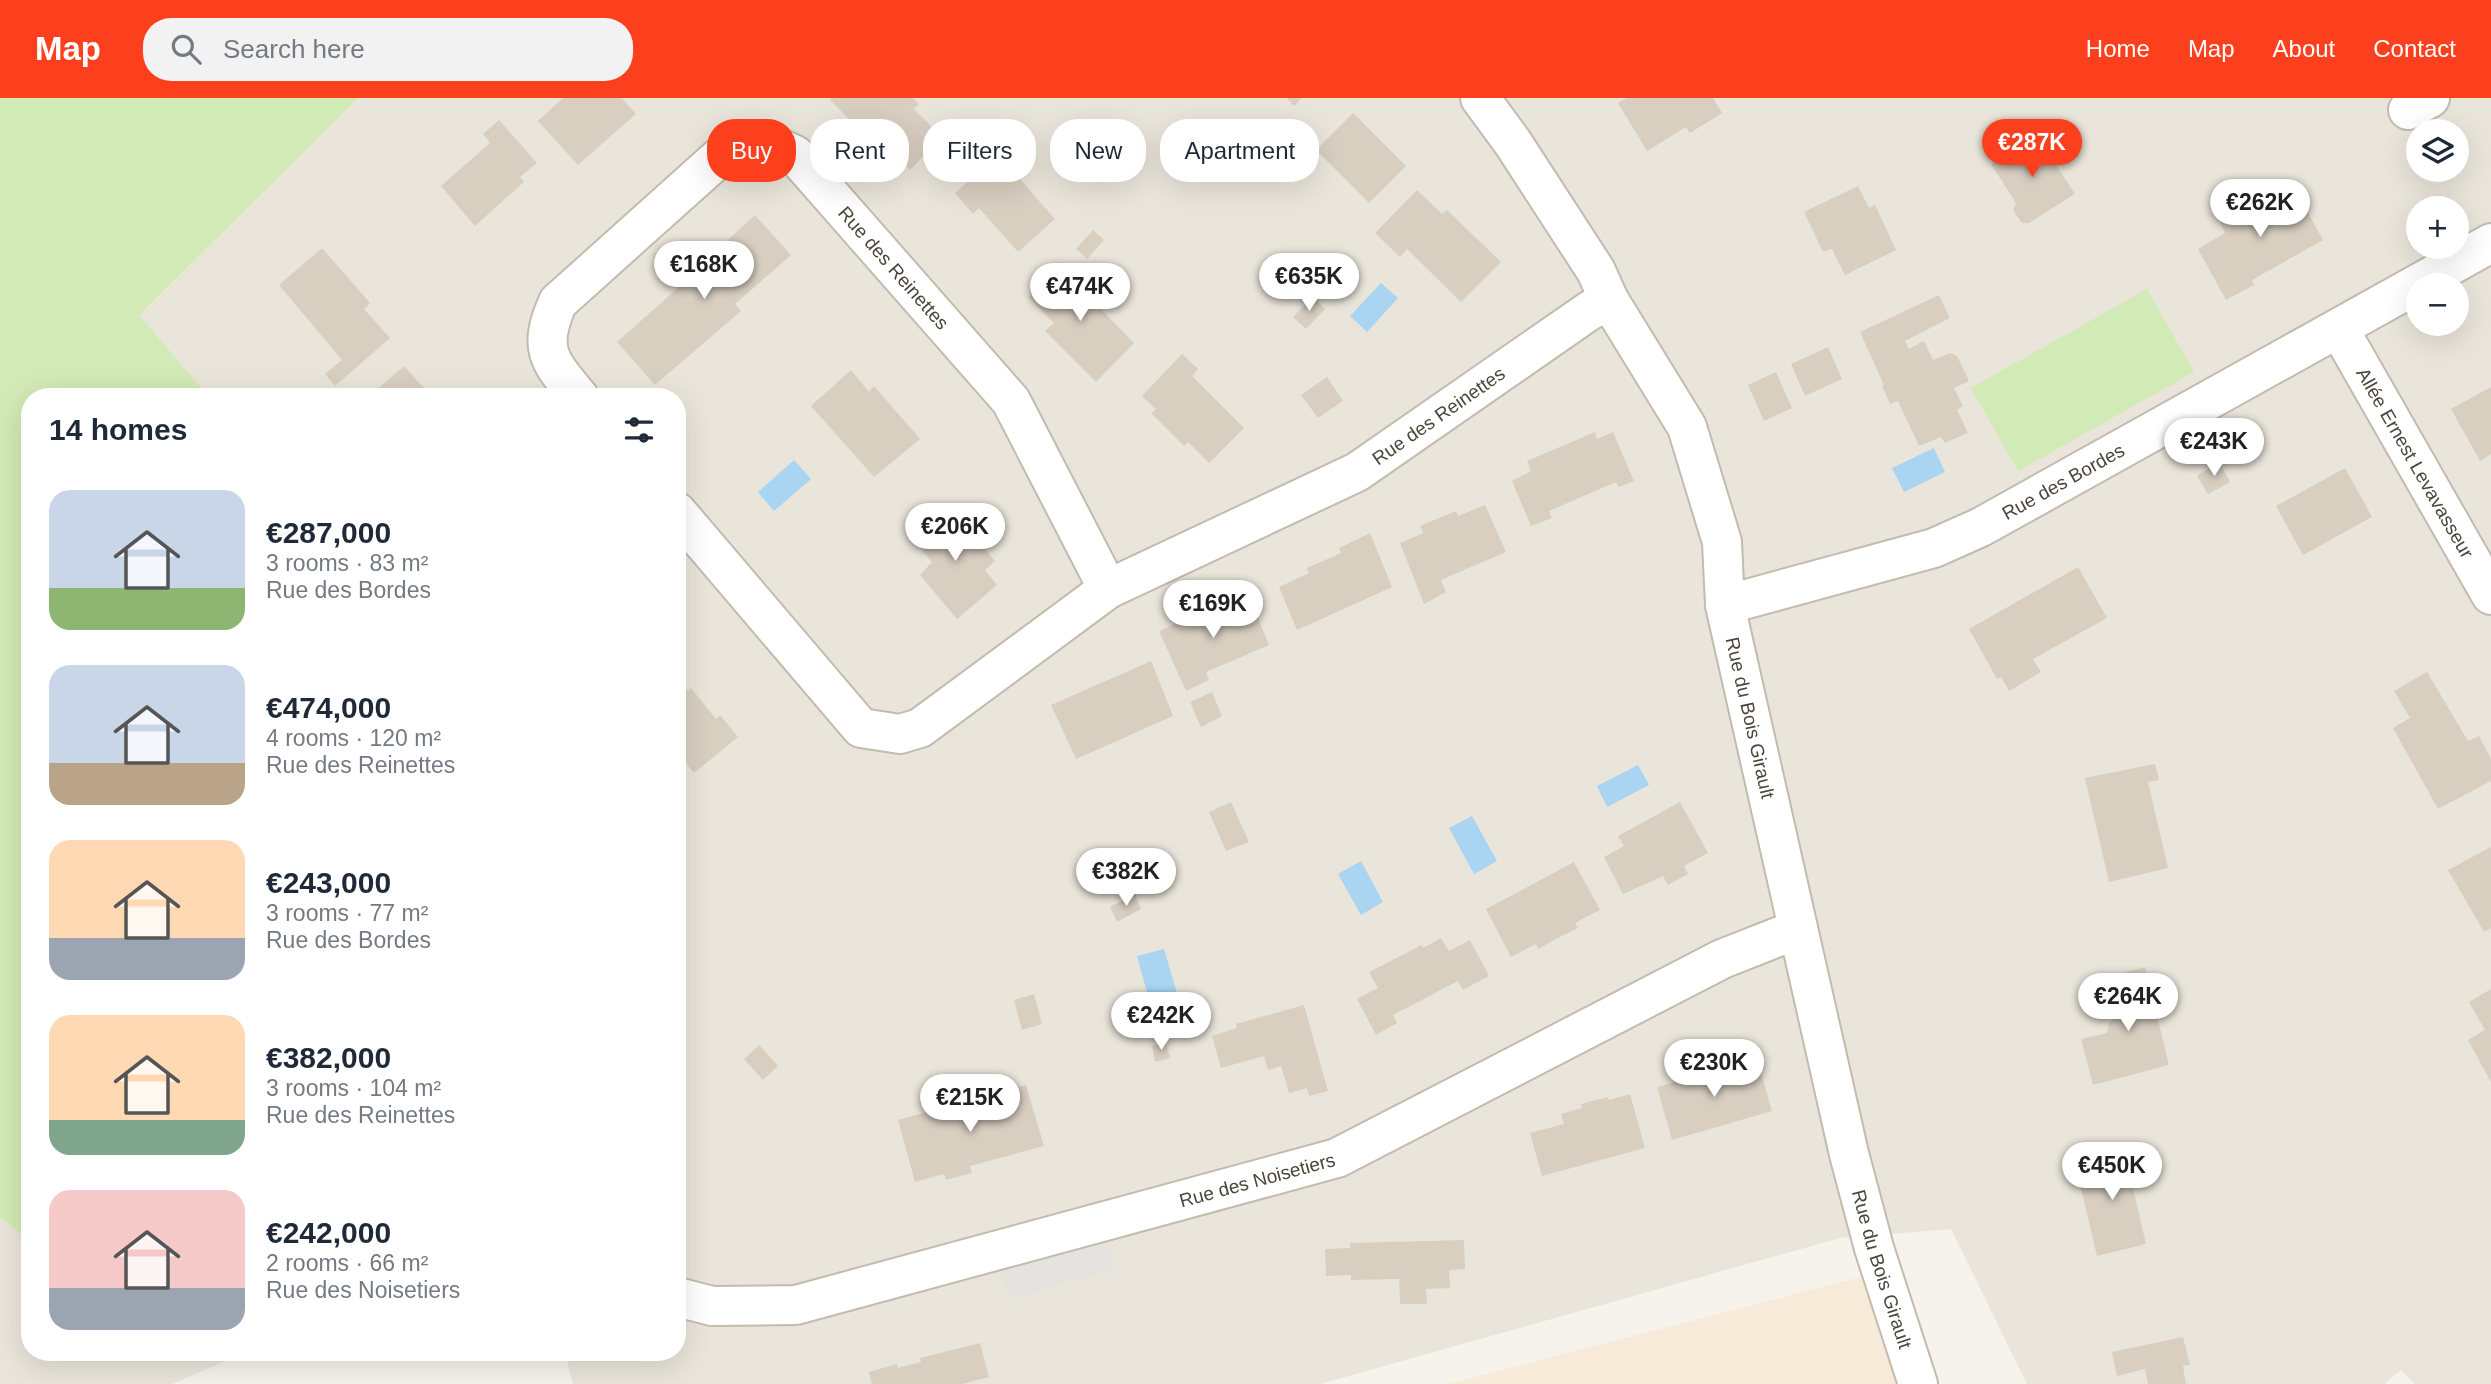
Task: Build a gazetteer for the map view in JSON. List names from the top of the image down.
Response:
{
  "streets": {
    "street": [
      "Rue des Reinettes",
      "Allée Ernest Levavasseur",
      "Rue des Bordes",
      "Rue du Bois Girault",
      "Rue des Noisetiers"
    ]
  },
  "crossings": [
    ["Rue des Reinettes", "Rue du Bois Girault"],
    ["Allée Ernest Levavasseur", "Rue des Bordes"],
    ["Rue des Bordes", "Rue du Bois Girault"],
    ["Rue du Bois Girault", "Rue des Noisetiers"]
  ],
  "page": {
    "header": "Map",
    "search": "Search here",
    "nav": [
      "Home",
      "Map",
      "About",
      "Contact"
    ],
    "map_buttons": ["+", "−"],
    "price": [
      "€287K",
      "€262K",
      "€168K",
      "€635K",
      "€474K",
      "€243K",
      "€206K",
      "€169K",
      "€382K",
      "€264K",
      "€242K",
      "€230K",
      "€215K",
      "€450K"
    ],
    "chip": [
      "Buy",
      "Rent",
      "Filters",
      "New",
      "Apartment"
    ],
    "heading": "14 homes",
    "list": [
      {
        "name": "€287,000",
        "note": "3 rooms · 83 m² · Rue des Bordes"
      },
      {
        "name": "€474,000",
        "note": "4 rooms · 120 m² · Rue des Reinettes"
      },
      {
        "name": "€243,000",
        "note": "3 rooms · 77 m² · Rue des Bordes"
      },
      {
        "name": "€382,000",
        "note": "3 rooms · 104 m² · Rue des Reinettes"
      },
      {
        "name": "€242,000",
        "note": "2 rooms · 66 m² · Rue des Noisetiers"
      }
    ]
  }
}
